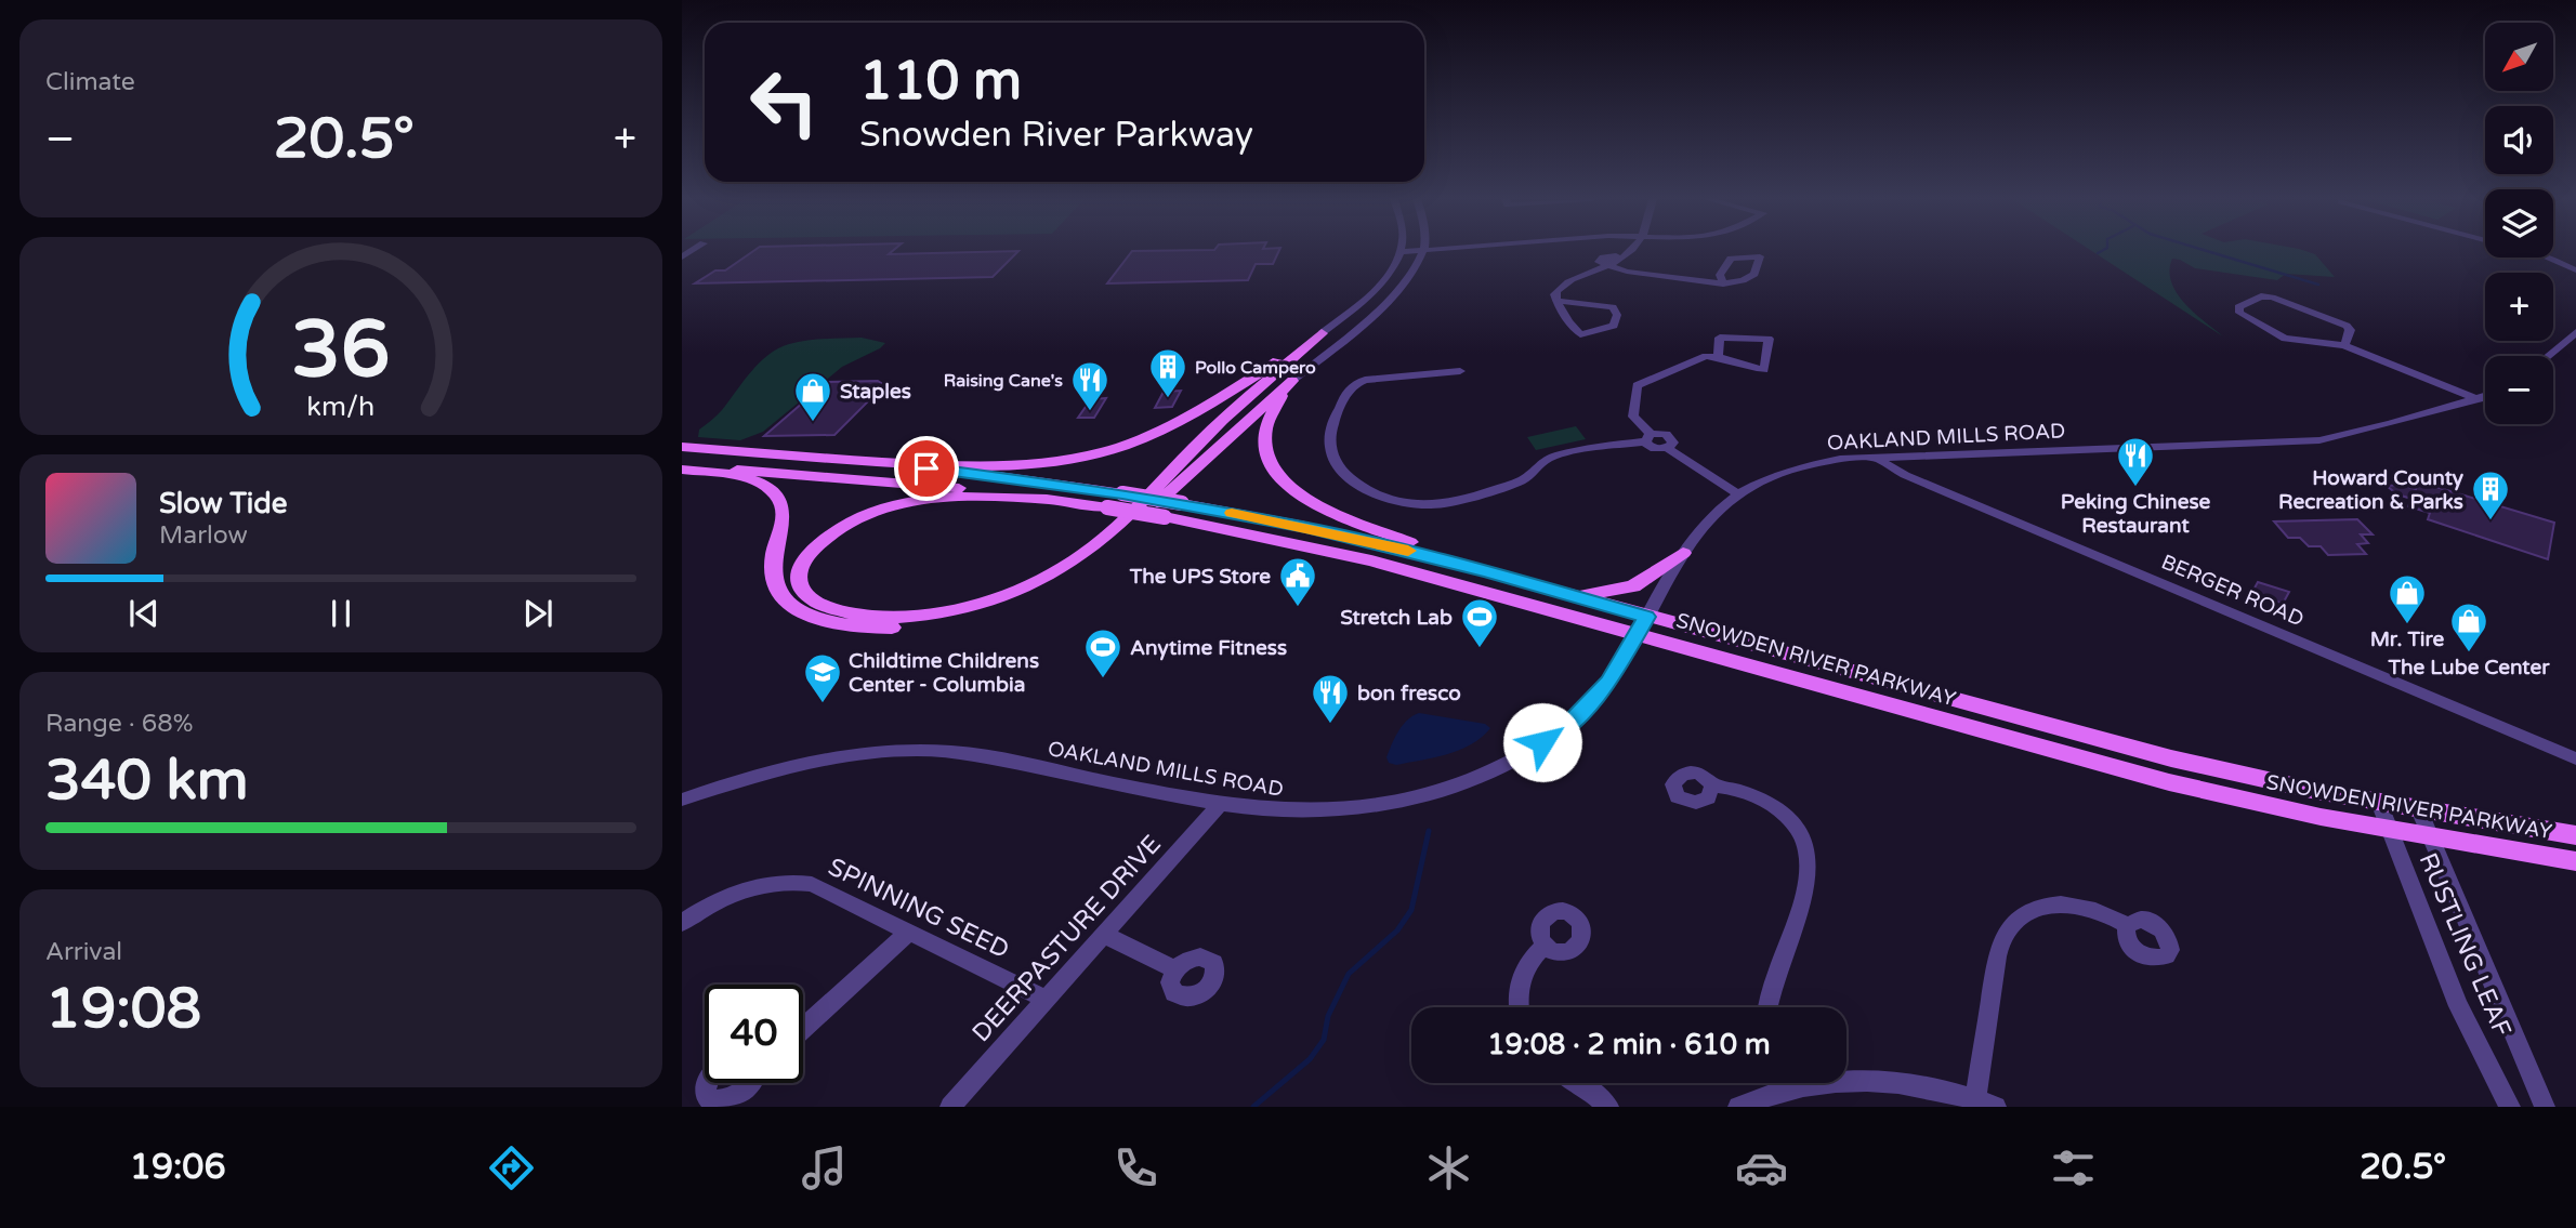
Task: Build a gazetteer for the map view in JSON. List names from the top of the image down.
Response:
{
  "streets": {
    "main road": ["SNOWDEN RIVER PARKWAY"],
    "street": [
      "OAKLAND MILLS ROAD",
      "BERGER ROAD",
      "SPINNING SEED",
      "DEERPASTURE DRIVE",
      "RUSTLING LEAF"
    ]
  },
  "crossings": [
    ["OAKLAND MILLS ROAD", "BERGER ROAD"],
    ["OAKLAND MILLS ROAD", "SNOWDEN RIVER PARKWAY"],
    ["OAKLAND MILLS ROAD", "DEERPASTURE DRIVE"],
    ["SNOWDEN RIVER PARKWAY", "RUSTLING LEAF"],
    ["SPINNING SEED", "DEERPASTURE DRIVE"]
  ],
  "places": {
    "building": ["Pollo Campero", "Howard County Recreation & Parks"],
    "restaurant": ["Raising Cane's", "Peking Chinese Restaurant", "bon fresco"],
    "shop": ["Staples", "Mr. Tire", "The Lube Center"],
    "public building": ["The UPS Store"],
    "sports": ["Stretch Lab", "Anytime Fitness"],
    "school or university": ["Childtime Childrens Center - Columbia"]
  },
  "north": "bottom left",
  "page": {
    "tile": [
      "Climate",
      ["Range · 68%", "340 km"],
      ["Arrival", "19:08"]
    ],
    "map_buttons": ["+", "−"],
    "turn": ["110 m", "Snowden River Parkway"],
    "heat": ["−", "20.5°", "+"],
    "song": ["Slow Tide", "Marlow"],
    "limit": "40",
    "trip": "19:08 · 2 min · 610 m",
    "tabs": ["19:06", "20.5°"],
    "gauge": ["36", "km/h"]
  }
}
